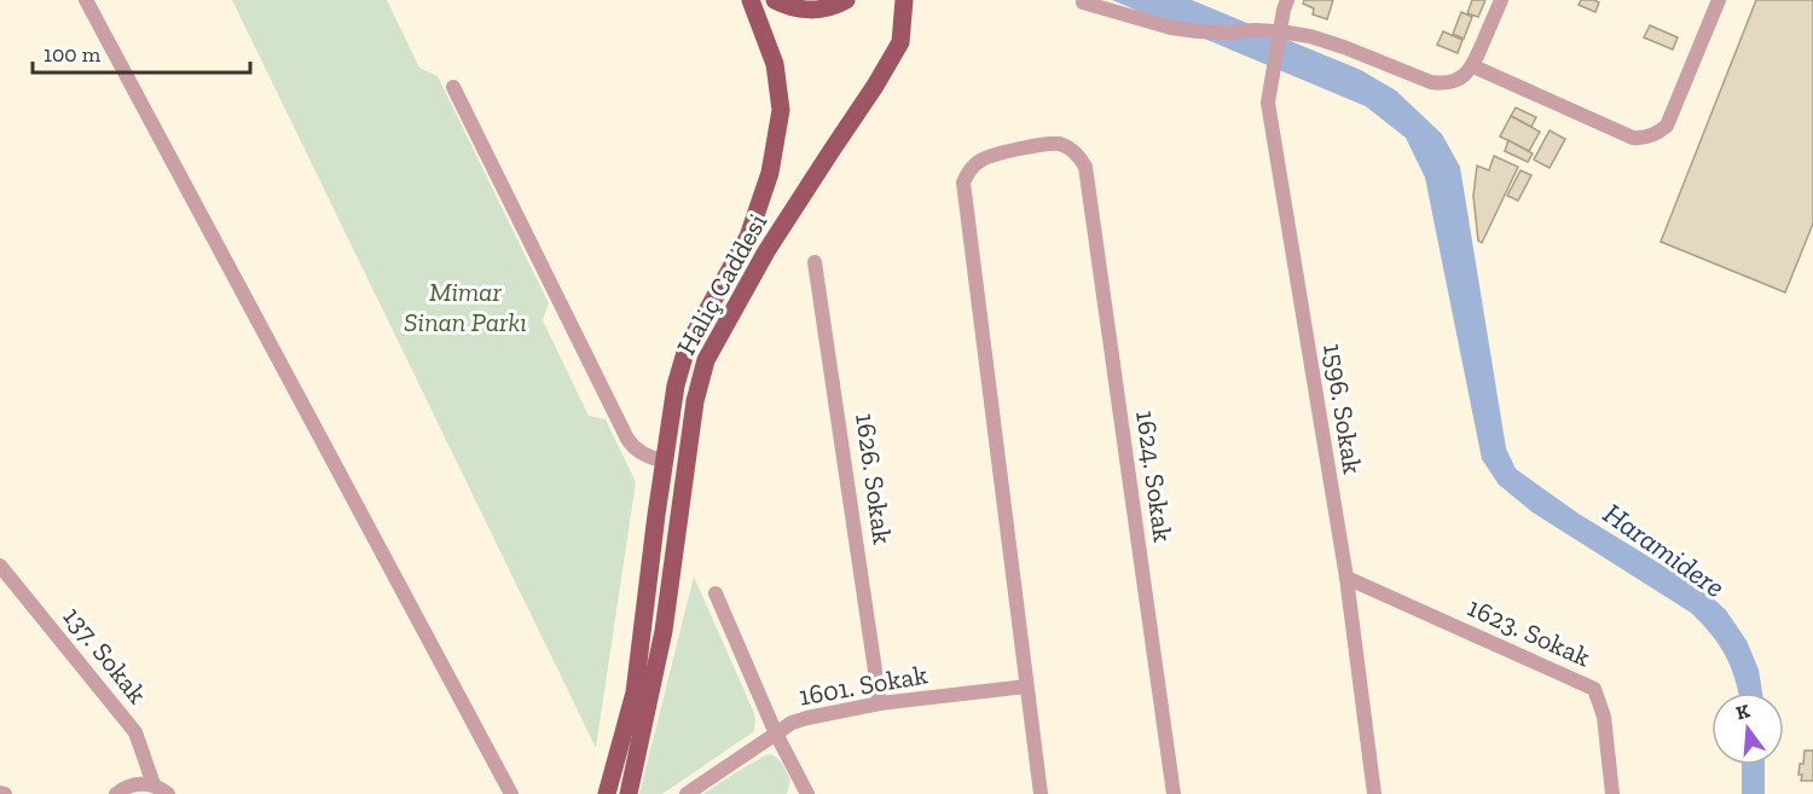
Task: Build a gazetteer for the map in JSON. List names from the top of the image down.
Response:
{
  "streets": {
    "main road": ["Haliç Caddesi"],
    "street": [
      "1596. Sokak",
      "1624. Sokak",
      "1626. Sokak",
      "1623. Sokak",
      "137. Sokak",
      "1601. Sokak"
    ]
  },
  "crossings": [
    ["1596. Sokak", "1623. Sokak"],
    ["1624. Sokak", "1601. Sokak"],
    ["1626. Sokak", "1601. Sokak"]
  ],
  "water": ["Haramidere"],
  "parks": ["Mimar Sinan Parkı"],
  "scale_bar": "100 m",
  "north": "top"
}
